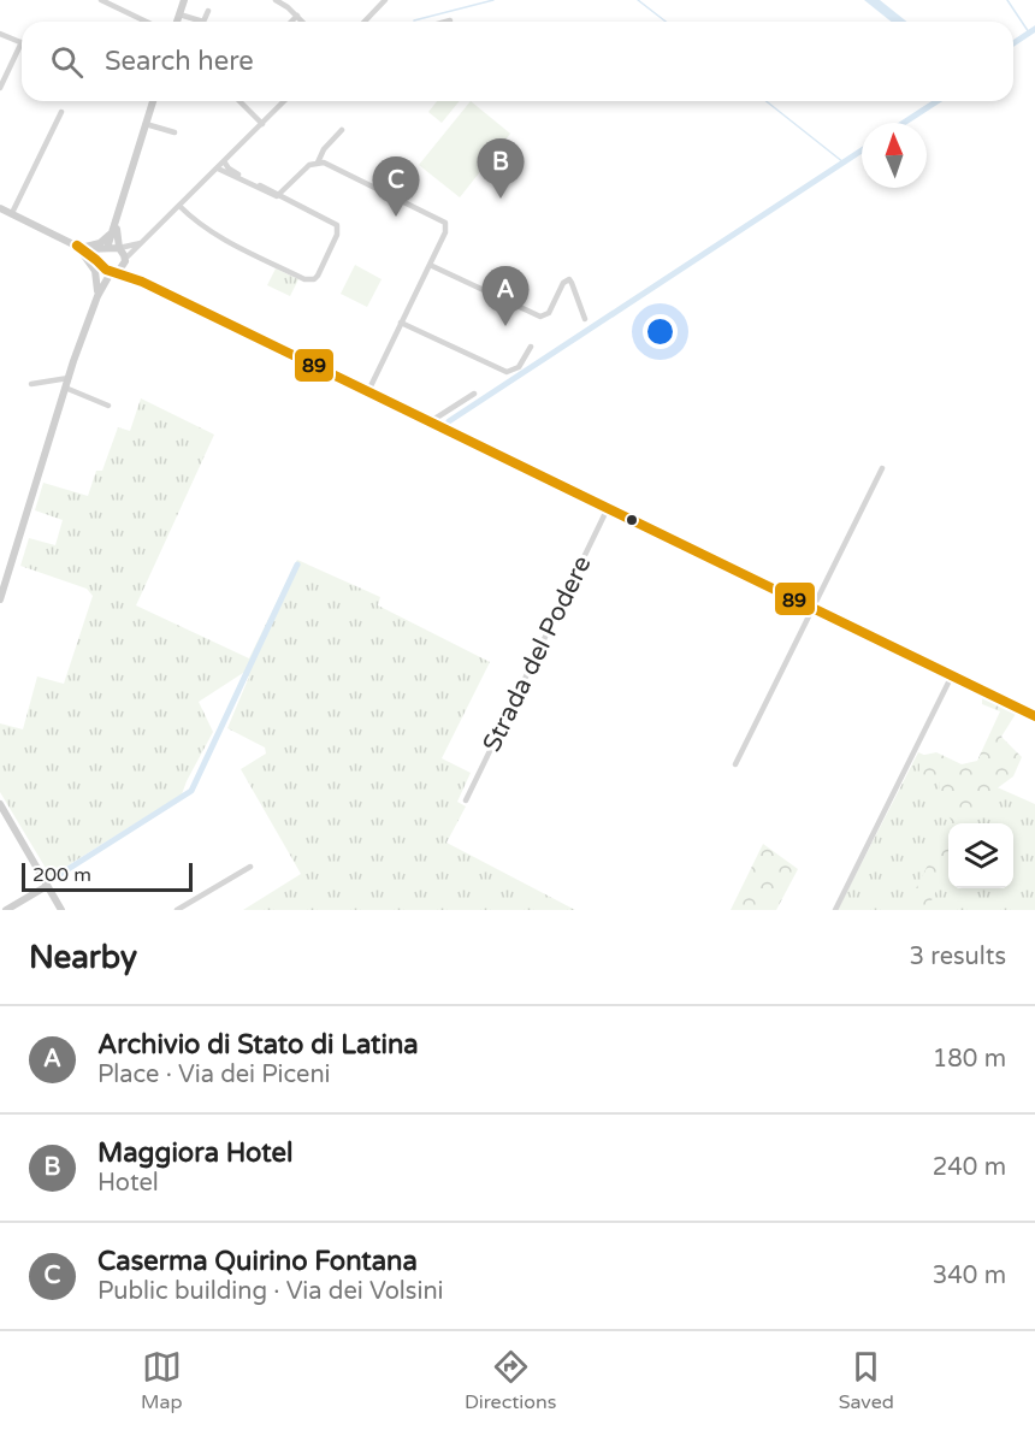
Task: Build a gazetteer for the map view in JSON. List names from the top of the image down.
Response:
{
  "streets": {
    "street": ["Strada del Podere"]
  },
  "lines": ["transit line 89"],
  "scale_bar": "200 m",
  "north": "top",
  "page": {
    "search": "Search here",
    "pins": ["B", "C", "A"],
    "scale": "200 m",
    "heading": ["Nearby", "3 results"],
    "list": [
      {
        "mark": "A",
        "name": "Archivio di Stato di Latina",
        "note": "Place · Via dei Piceni",
        "value": "180 m"
      },
      {
        "mark": "B",
        "name": "Maggiora Hotel",
        "note": "Hotel",
        "value": "240 m"
      },
      {
        "mark": "C",
        "name": "Caserma Quirino Fontana",
        "note": "Public building · Via dei Volsini",
        "value": "340 m"
      }
    ],
    "nav": ["Map", "Directions", "Saved"]
  }
}
